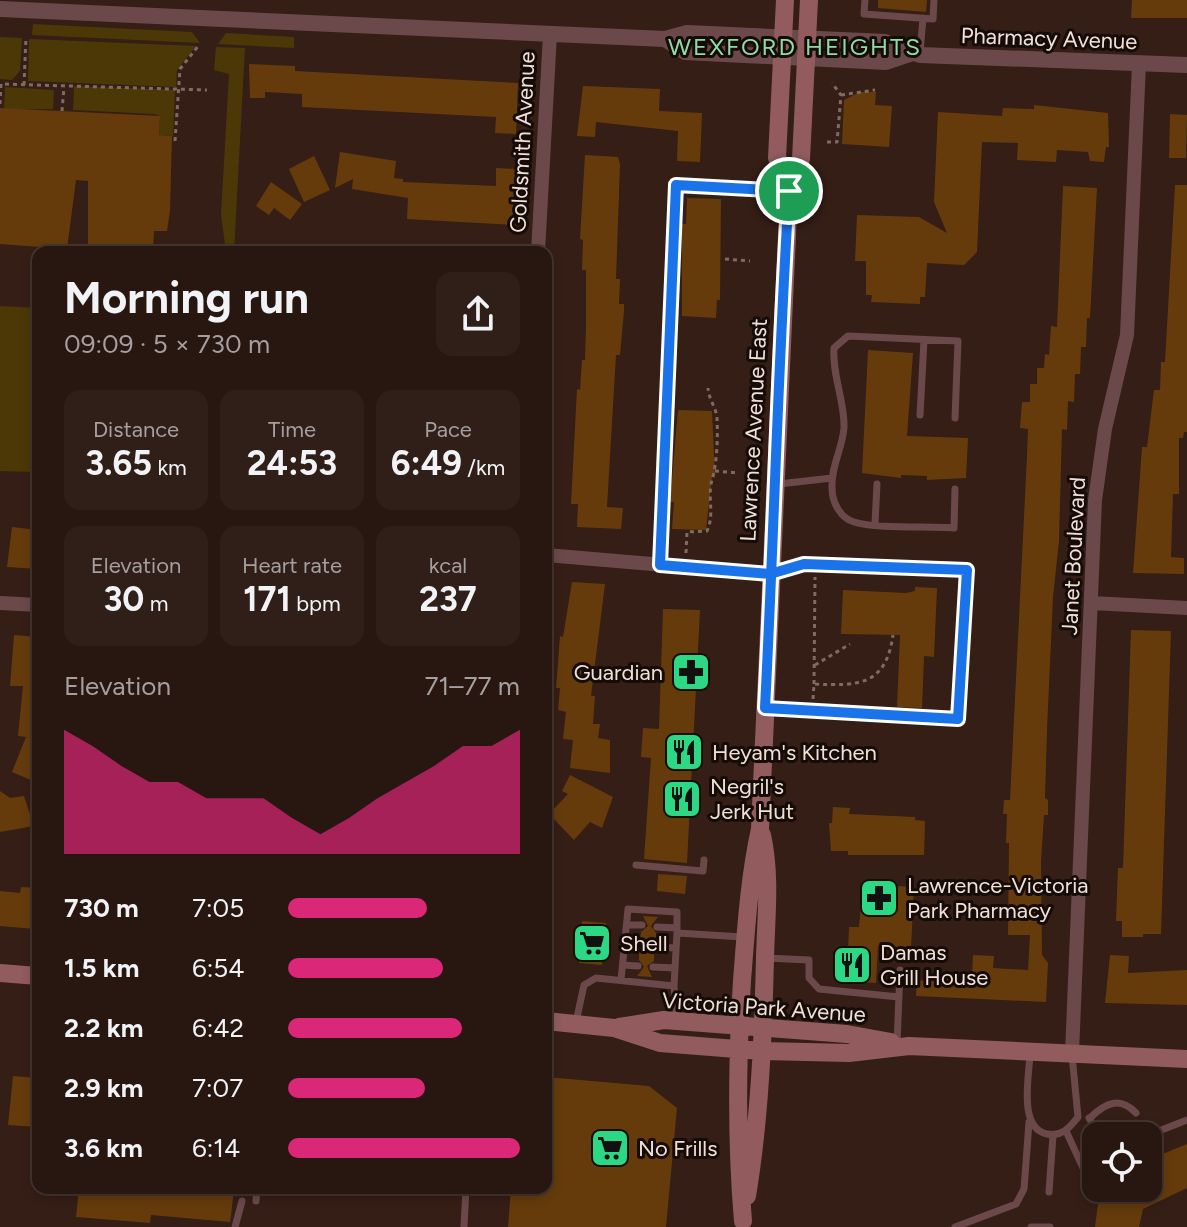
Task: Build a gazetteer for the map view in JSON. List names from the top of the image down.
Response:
{
  "streets": {
    "main road": ["Lawrence Avenue East", "Victoria Park Avenue"],
    "street": ["Pharmacy Avenue", "Goldsmith Avenue", "Janet Boulevard"]
  },
  "crossings": [
    ["Pharmacy Avenue", "Goldsmith Avenue"],
    ["Pharmacy Avenue", "Lawrence Avenue East"],
    ["Pharmacy Avenue", "Janet Boulevard"],
    ["Lawrence Avenue East", "Victoria Park Avenue"],
    ["Janet Boulevard", "Victoria Park Avenue"]
  ],
  "districts": ["WEXFORD HEIGHTS"],
  "places": {
    "pharmacy": ["Guardian", "Lawrence-Victoria Park Pharmacy"],
    "restaurant": ["Heyam's Kitchen", "Negril's Jerk Hut", "Damas Grill House"],
    "supermarket": ["Shell", "No Frills"]
  },
  "page": {
    "heading": ["Morning run", "09:09 · 5 × 730 m"],
    "stats": [
      ["Distance", "3.65 km"],
      ["Time", "24:53"],
      ["Pace", "6:49 /km"],
      ["Elevation", "30 m"],
      ["Heart rate", "171 bpm"],
      ["kcal", "237"]
    ],
    "chart": ["Elevation", "71–77 m"],
    "list": [
      {
        "name": "730 m",
        "note": "7:05"
      },
      {
        "name": "1.5 km",
        "note": "6:54"
      },
      {
        "name": "2.2 km",
        "note": "6:42"
      },
      {
        "name": "2.9 km",
        "note": "7:07"
      },
      {
        "name": "3.6 km",
        "note": "6:14"
      }
    ]
  }
}
